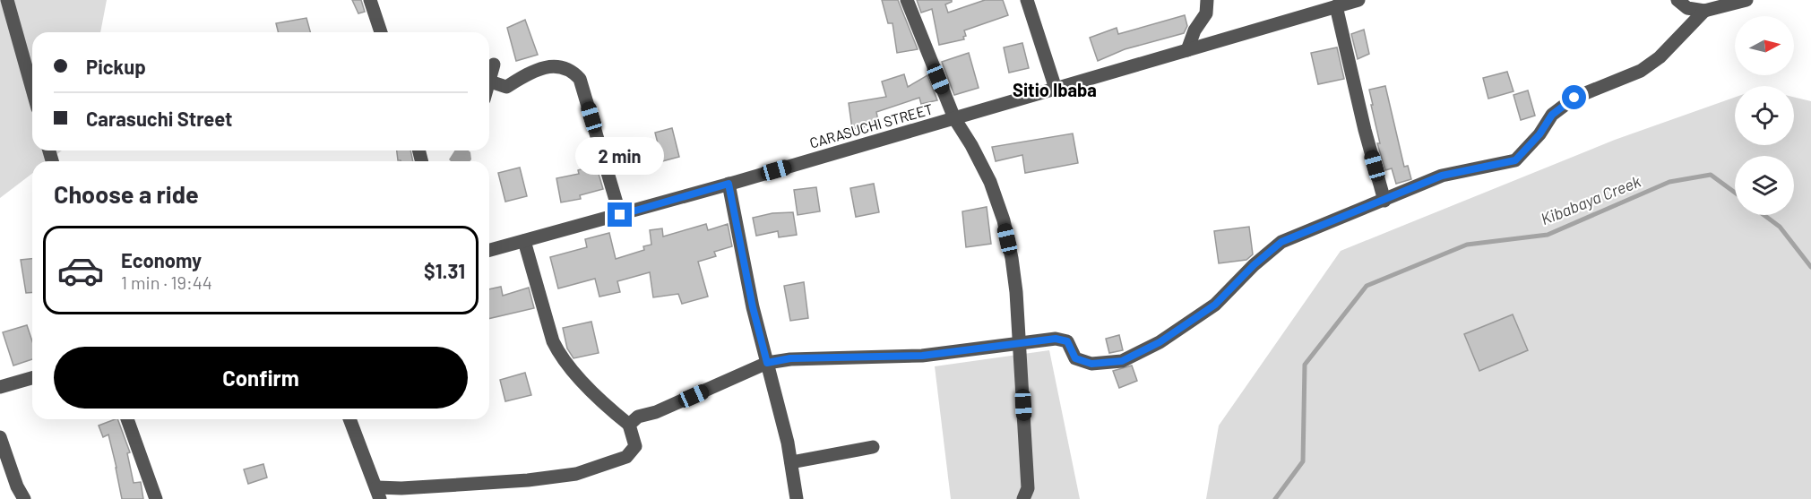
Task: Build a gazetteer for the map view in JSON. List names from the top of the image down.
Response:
{
  "streets": {
    "street": ["CARASUCHI STREET"]
  },
  "districts": ["Sitio Ibaba"],
  "water": ["Kibabaya Creek"],
  "north": "right",
  "page": {
    "banner": ["Pickup", "Carasuchi Street"],
    "bubble": "2 min",
    "heading": "Choose a ride",
    "list": [
      {
        "name": "Economy",
        "note": "1 min · 19:44",
        "value": "$1.31"
      }
    ],
    "buttons": "Confirm"
  }
}
